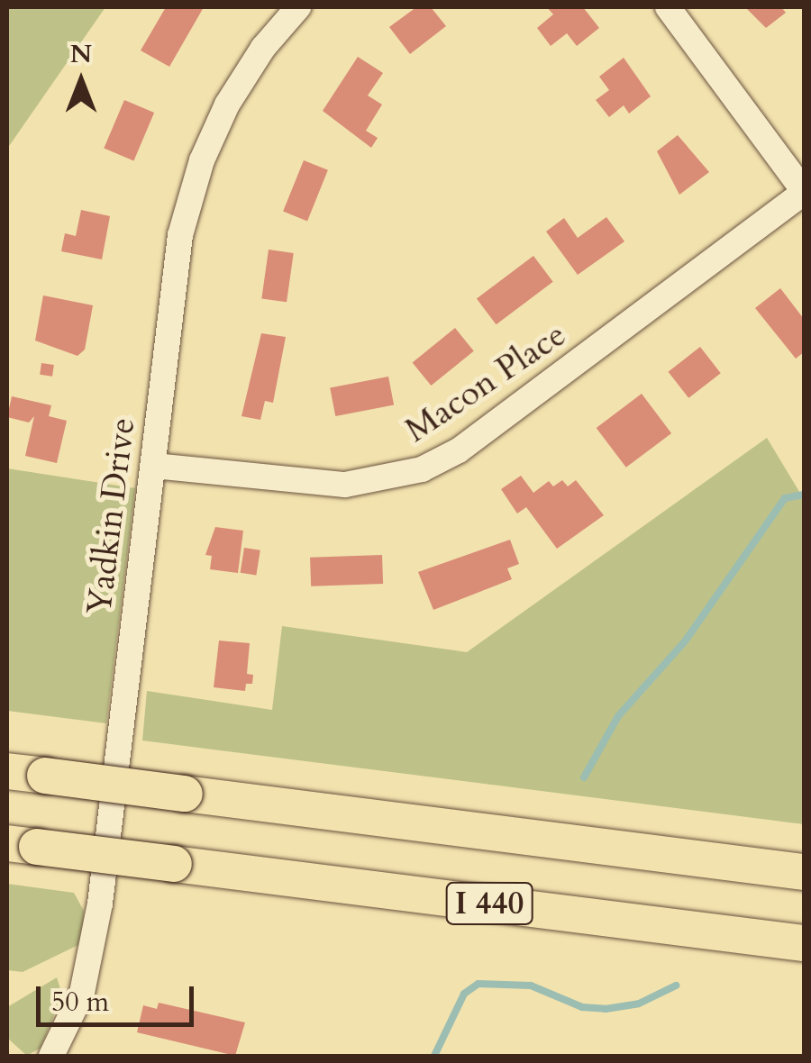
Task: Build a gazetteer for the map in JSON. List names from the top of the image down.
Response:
{
  "streets": {
    "highway": ["I 440"],
    "street": ["Macon Place", "Yadkin Drive"]
  },
  "crossings": [
    ["Macon Place", "Yadkin Drive"]
  ],
  "scale_bar": "50 m",
  "north": "top"
}
